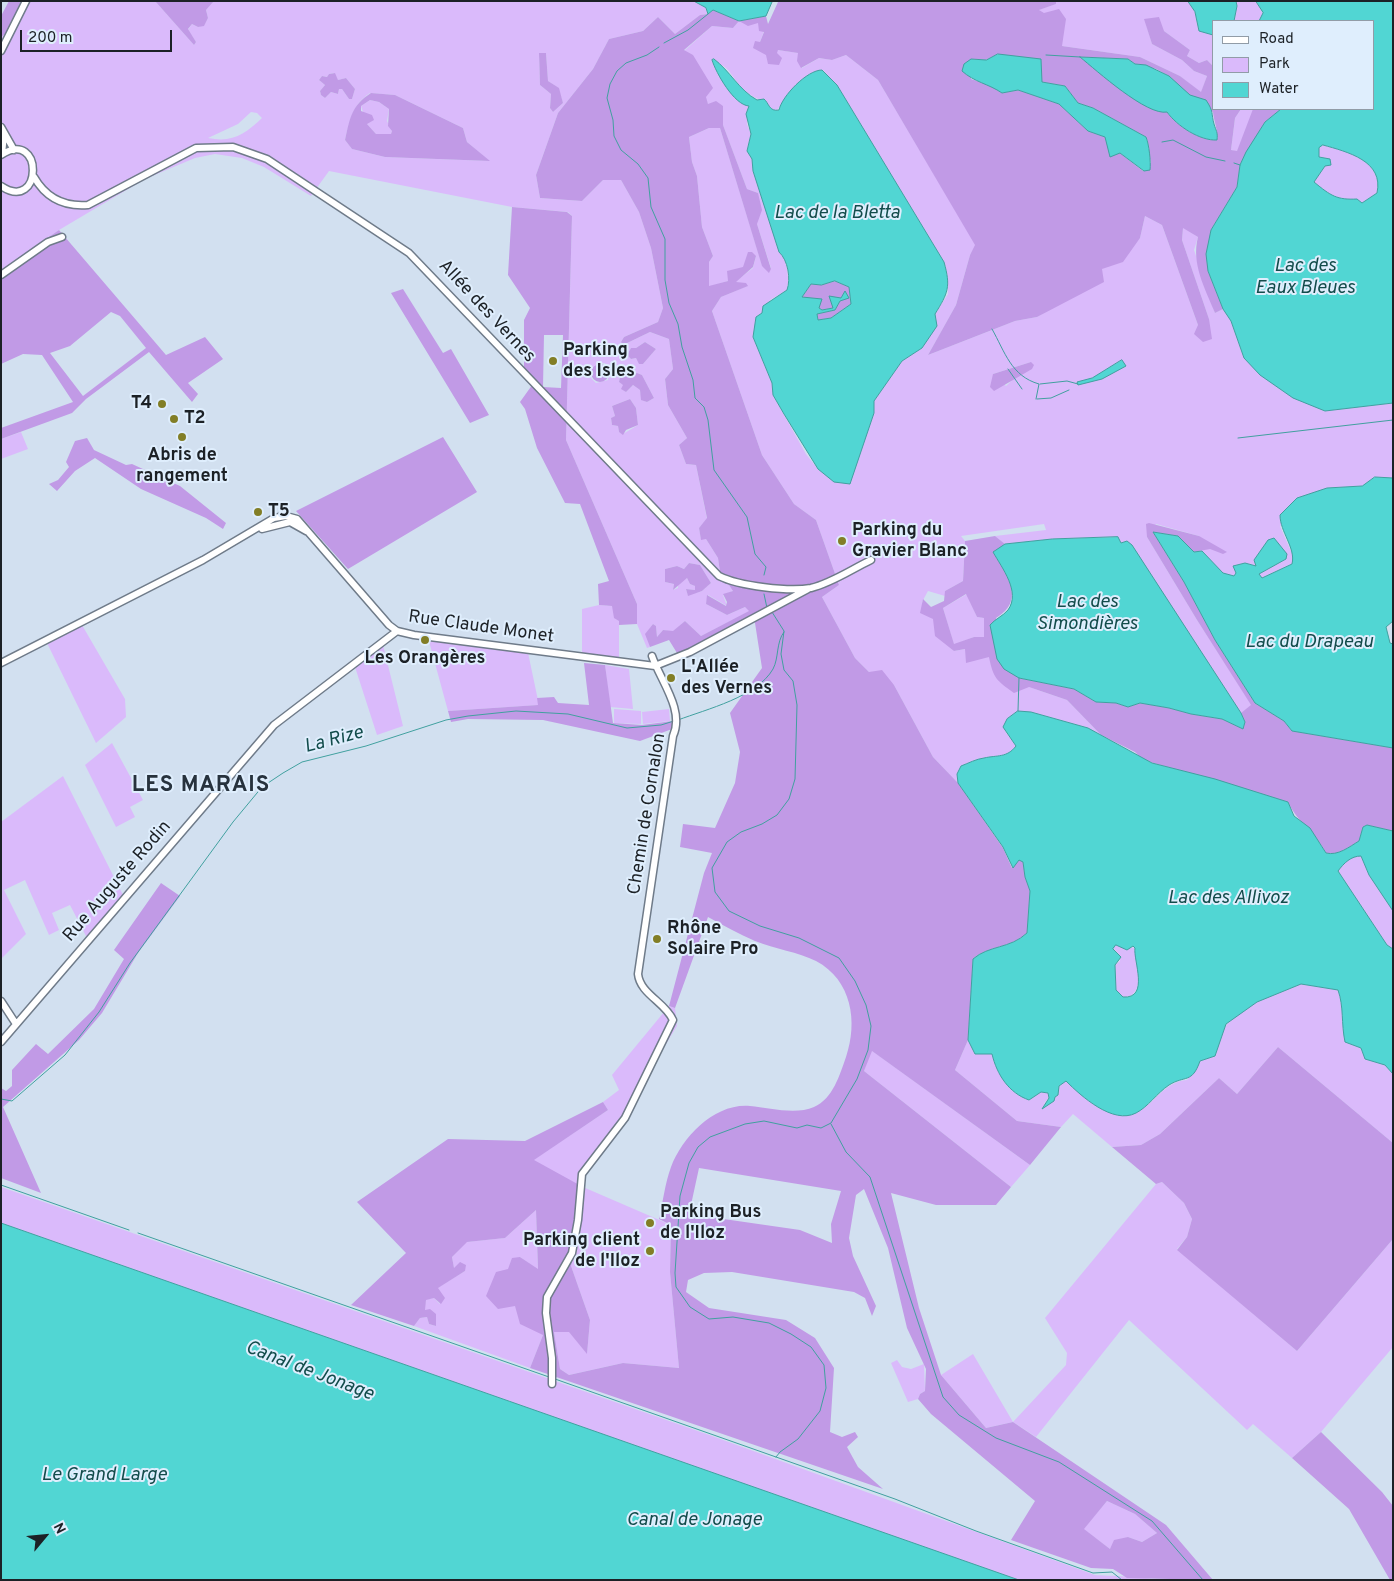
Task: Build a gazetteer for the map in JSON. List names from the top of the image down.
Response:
{
  "streets": {
    "street": [
      "Allée des Vernes",
      "Rue Claude Monet",
      "Chemin de Cornalon",
      "Rue Auguste Rodin"
    ]
  },
  "crossings": [
    ["Rue Claude Monet", "Chemin de Cornalon"],
    ["Rue Claude Monet", "Rue Auguste Rodin"]
  ],
  "districts": ["LES MARAIS"],
  "water": [
    "Lac de la Bletta",
    "Lac des Eaux Bleues",
    "Lac des Simondières",
    "Lac du Drapeau",
    "La Rize",
    "Lac des Allivoz",
    "Canal de Jonage",
    "Le Grand Large"
  ],
  "places": [
    "Parking des Isles",
    "T4",
    "T2",
    "Abris de rangement",
    "T5",
    "Parking du Gravier Blanc",
    "Les Orangères",
    "L'Allée des Vernes",
    "Rhône Solaire Pro",
    "Parking Bus de l'Iloz",
    "Parking client de l'Iloz"
  ],
  "legend": ["Road", "Park", "Water"],
  "scale_bar": "200 m",
  "north": "top right"
}
